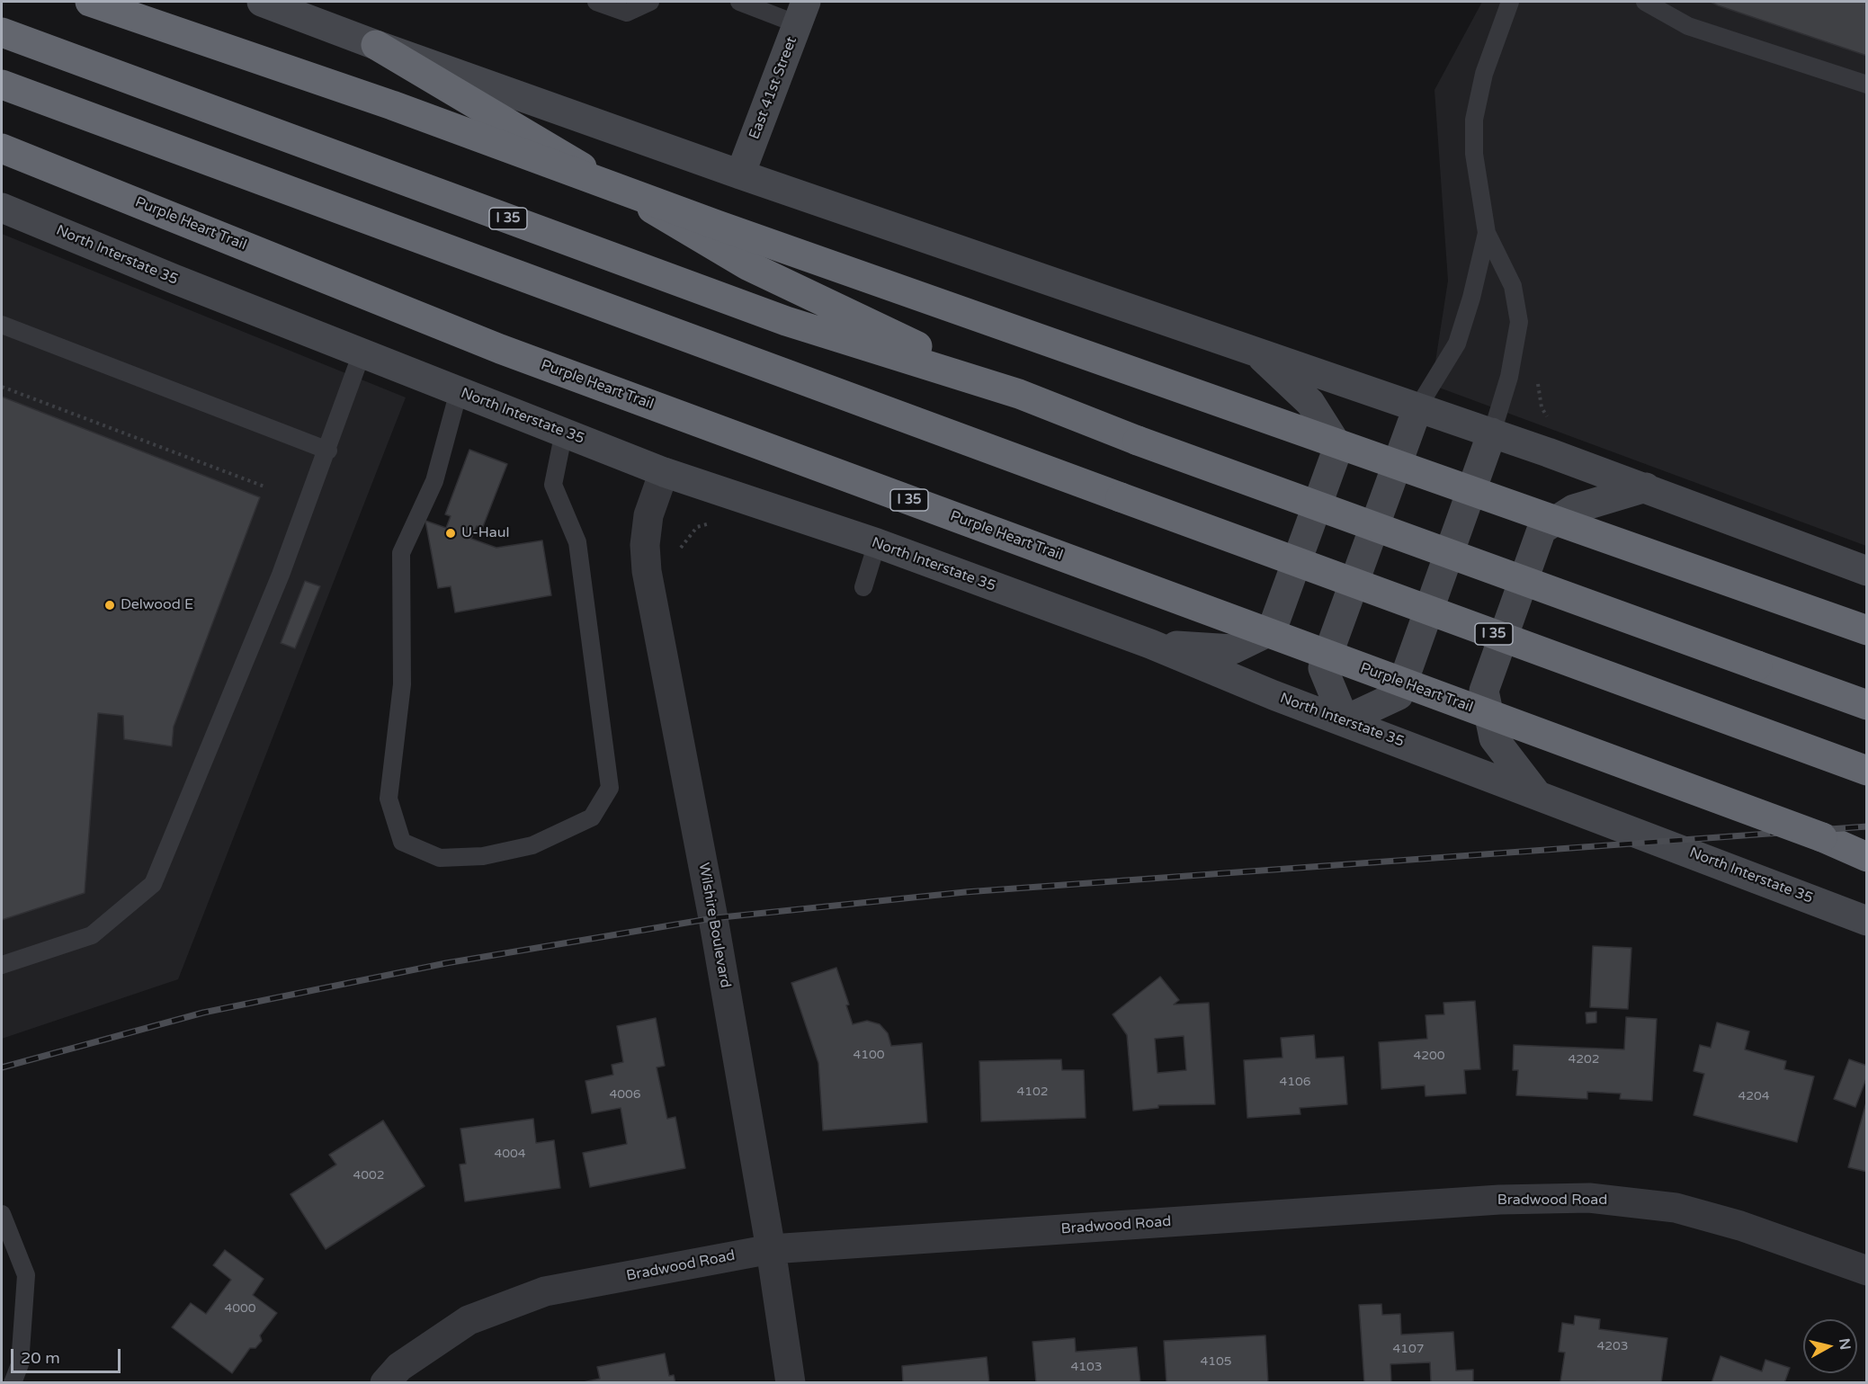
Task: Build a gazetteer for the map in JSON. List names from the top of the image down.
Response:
{
  "streets": {
    "highway": ["I 35", "Purple Heart Trail"],
    "main road": ["East 41st Street", "North Interstate 35"],
    "street": ["Wilshire Boulevard", "Bradwood Road"]
  },
  "crossings": [
    ["North Interstate 35", "Wilshire Boulevard"],
    ["Wilshire Boulevard", "Bradwood Road"]
  ],
  "places": ["U-Haul", "Delwood E"],
  "house_numbers": [
    "4100",
    "4200",
    "4202",
    "4106",
    "4102",
    "4006",
    "4204",
    "4004",
    "4002",
    "4000",
    "4203",
    "4107",
    "4105",
    "4103"
  ],
  "scale_bar": "20 m",
  "north": "right"
}
